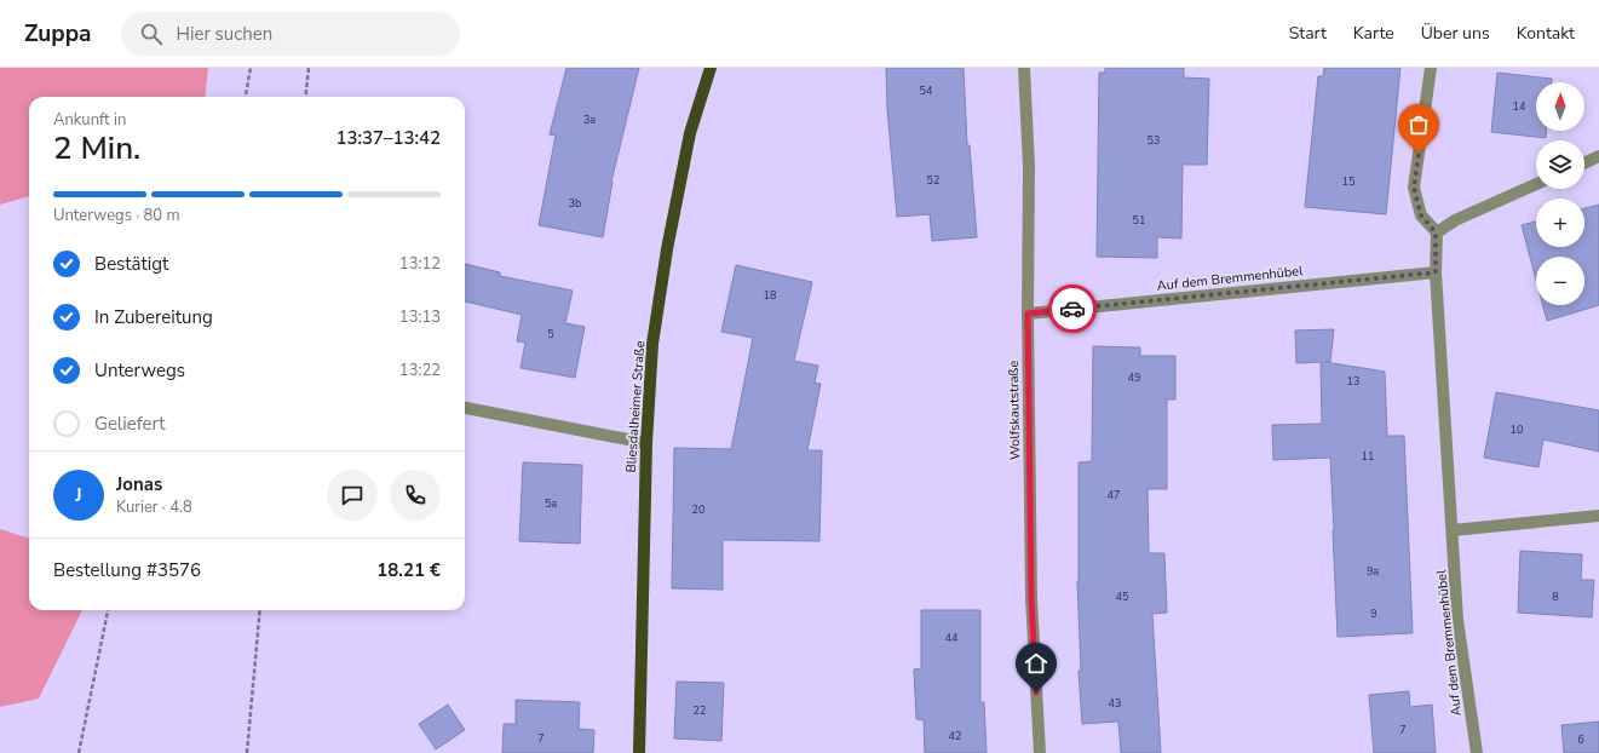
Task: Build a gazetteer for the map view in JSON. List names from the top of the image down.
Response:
{
  "streets": {
    "main road": ["Bliesdalheimer Straße"],
    "street": ["Auf dem Bremmenhübel", "Wolfskautstraße"]
  },
  "crossings": [
    ["Auf dem Bremmenhübel", "Wolfskautstraße"]
  ],
  "house_numbers": [
    "54",
    "14",
    "3a",
    "53",
    "52",
    "15",
    "3b",
    "51",
    "18",
    "5",
    "49",
    "13",
    "10",
    "11",
    "47",
    "5a",
    "20",
    "9a",
    "45",
    "8",
    "9",
    "44",
    "43",
    "22",
    "7",
    "42",
    "7",
    "6"
  ],
  "north": "top",
  "page": {
    "header": "Zuppa",
    "search": "Hier suchen",
    "nav": [
      "Start",
      "Karte",
      "Über uns",
      "Kontakt"
    ],
    "map_buttons": ["+", "−"],
    "heading": ["2 Min.", "Ankunft in", "13:37–13:42"],
    "panel": [
      "Jonas",
      "Kurier · 4.8",
      "Bestellung #3576",
      "18.21 €"
    ],
    "bar": "Unterwegs · 80 m",
    "list": [
      ["Bestätigt", "13:12"],
      ["In Zubereitung", "13:13"],
      ["Unterwegs", "13:22"],
      "Geliefert"
    ],
    "round": "J"
  }
}
